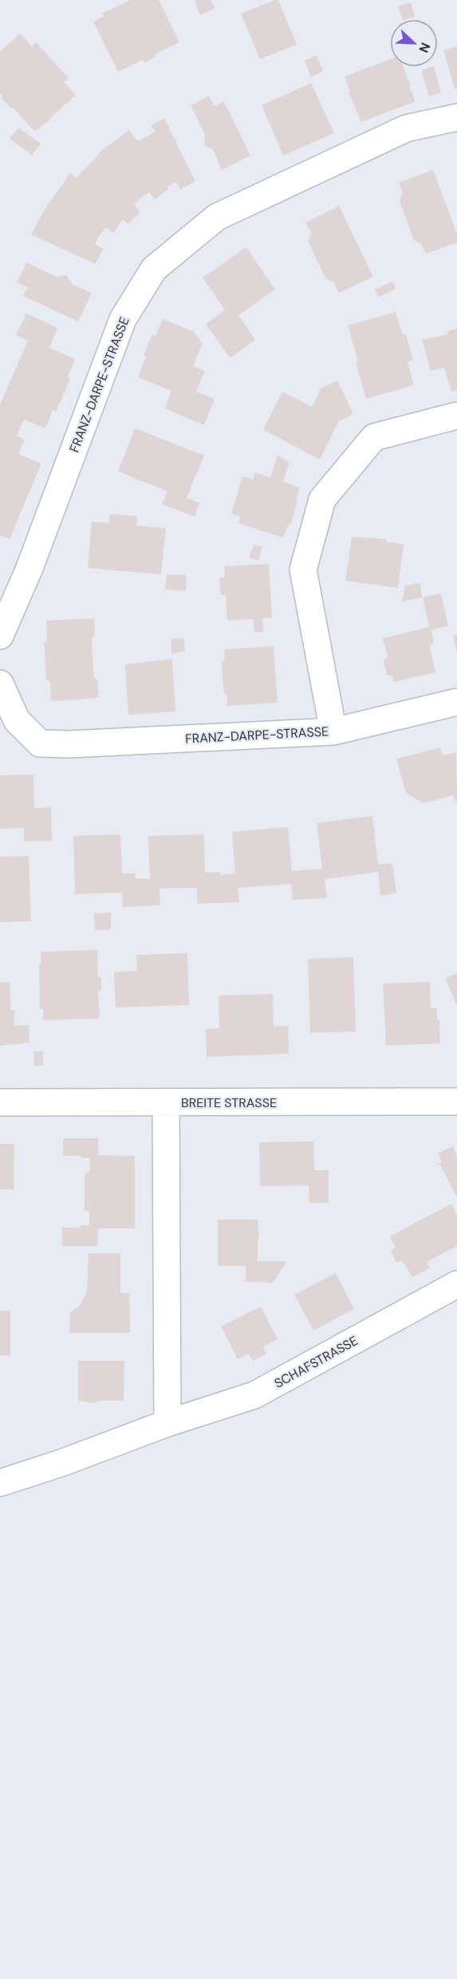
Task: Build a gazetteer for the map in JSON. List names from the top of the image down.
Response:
{
  "streets": {
    "street": ["FRANZ-DARPE-STRASSE", "BREITE STRASSE", "SCHAFSTRASSE"]
  },
  "north": "bottom right"
}
